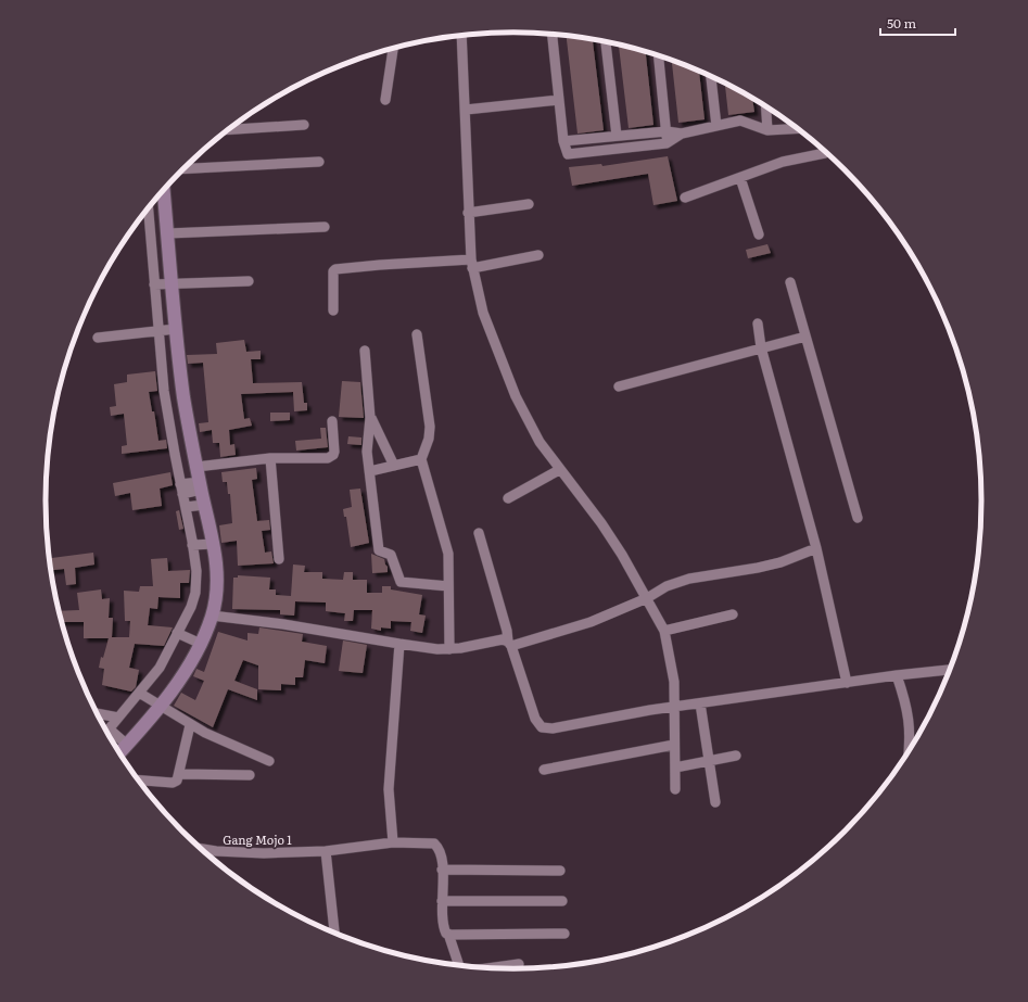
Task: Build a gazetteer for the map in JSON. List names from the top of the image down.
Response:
{
  "streets": {
    "street": ["Gang Mojo 1"]
  },
  "scale_bar": "50 m"
}
